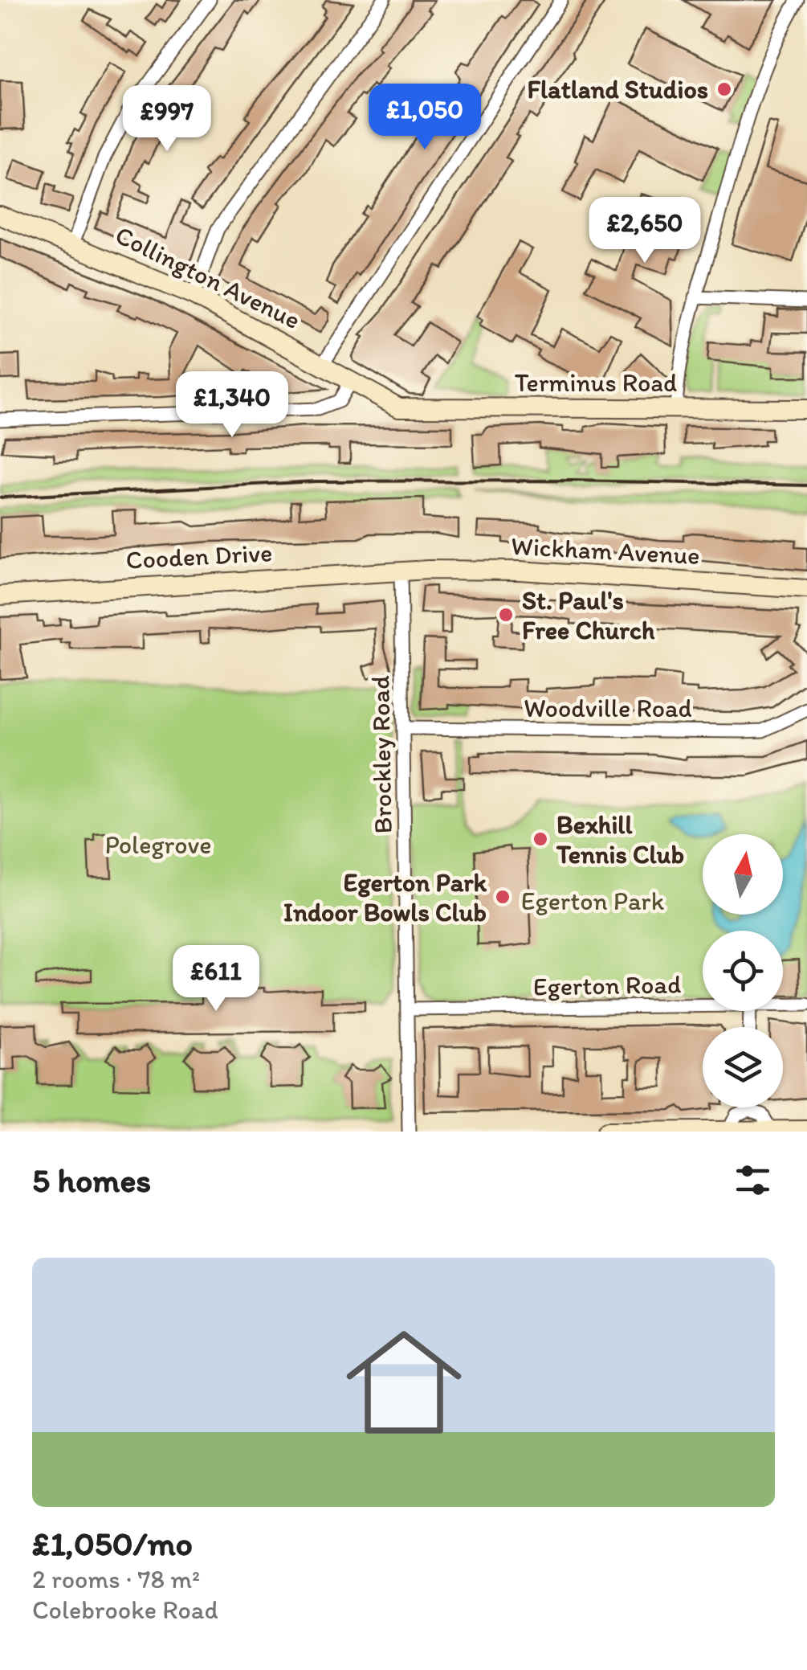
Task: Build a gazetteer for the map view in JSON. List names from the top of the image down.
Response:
{
  "streets": {
    "main road": [
      "Collington Avenue",
      "Terminus Road",
      "Wickham Avenue",
      "Cooden Drive"
    ],
    "street": ["Woodville Road", "Brockley Road", "Egerton Road"]
  },
  "crossings": [
    ["Collington Avenue", "Terminus Road"],
    ["Wickham Avenue", "Cooden Drive"],
    ["Wickham Avenue", "Brockley Road"],
    ["Cooden Drive", "Brockley Road"],
    ["Woodville Road", "Brockley Road"],
    ["Brockley Road", "Egerton Road"]
  ],
  "parks": ["Polegrove", "Egerton Park"],
  "places": [
    "Flatland Studios",
    "St. Paul's Free Church",
    "Bexhill Tennis Club",
    "Egerton Park Indoor Bowls Club"
  ],
  "north": "top",
  "page": {
    "price": [
      "£1,050",
      "£997",
      "£2,650",
      "£1,340",
      "£611"
    ],
    "heading": "5 homes",
    "list": [
      {
        "name": "£1,050/mo",
        "note": "2 rooms · 78 m² · Colebrooke Road"
      }
    ]
  }
}
